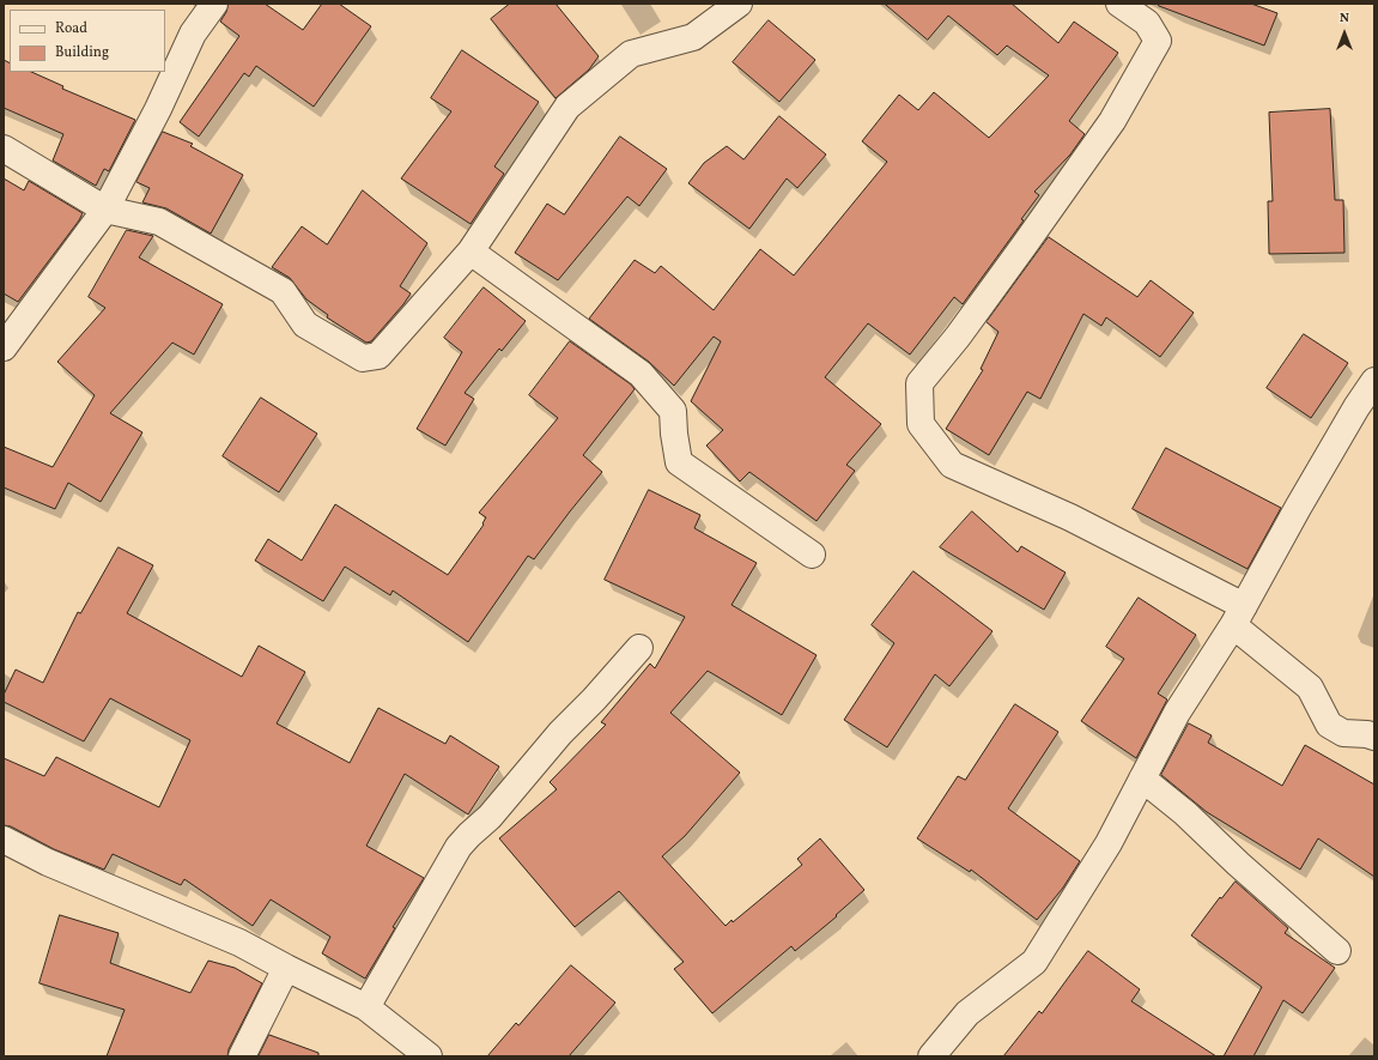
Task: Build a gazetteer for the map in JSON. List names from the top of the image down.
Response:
{
  "legend": ["Road", "Building"],
  "north": "top"
}
